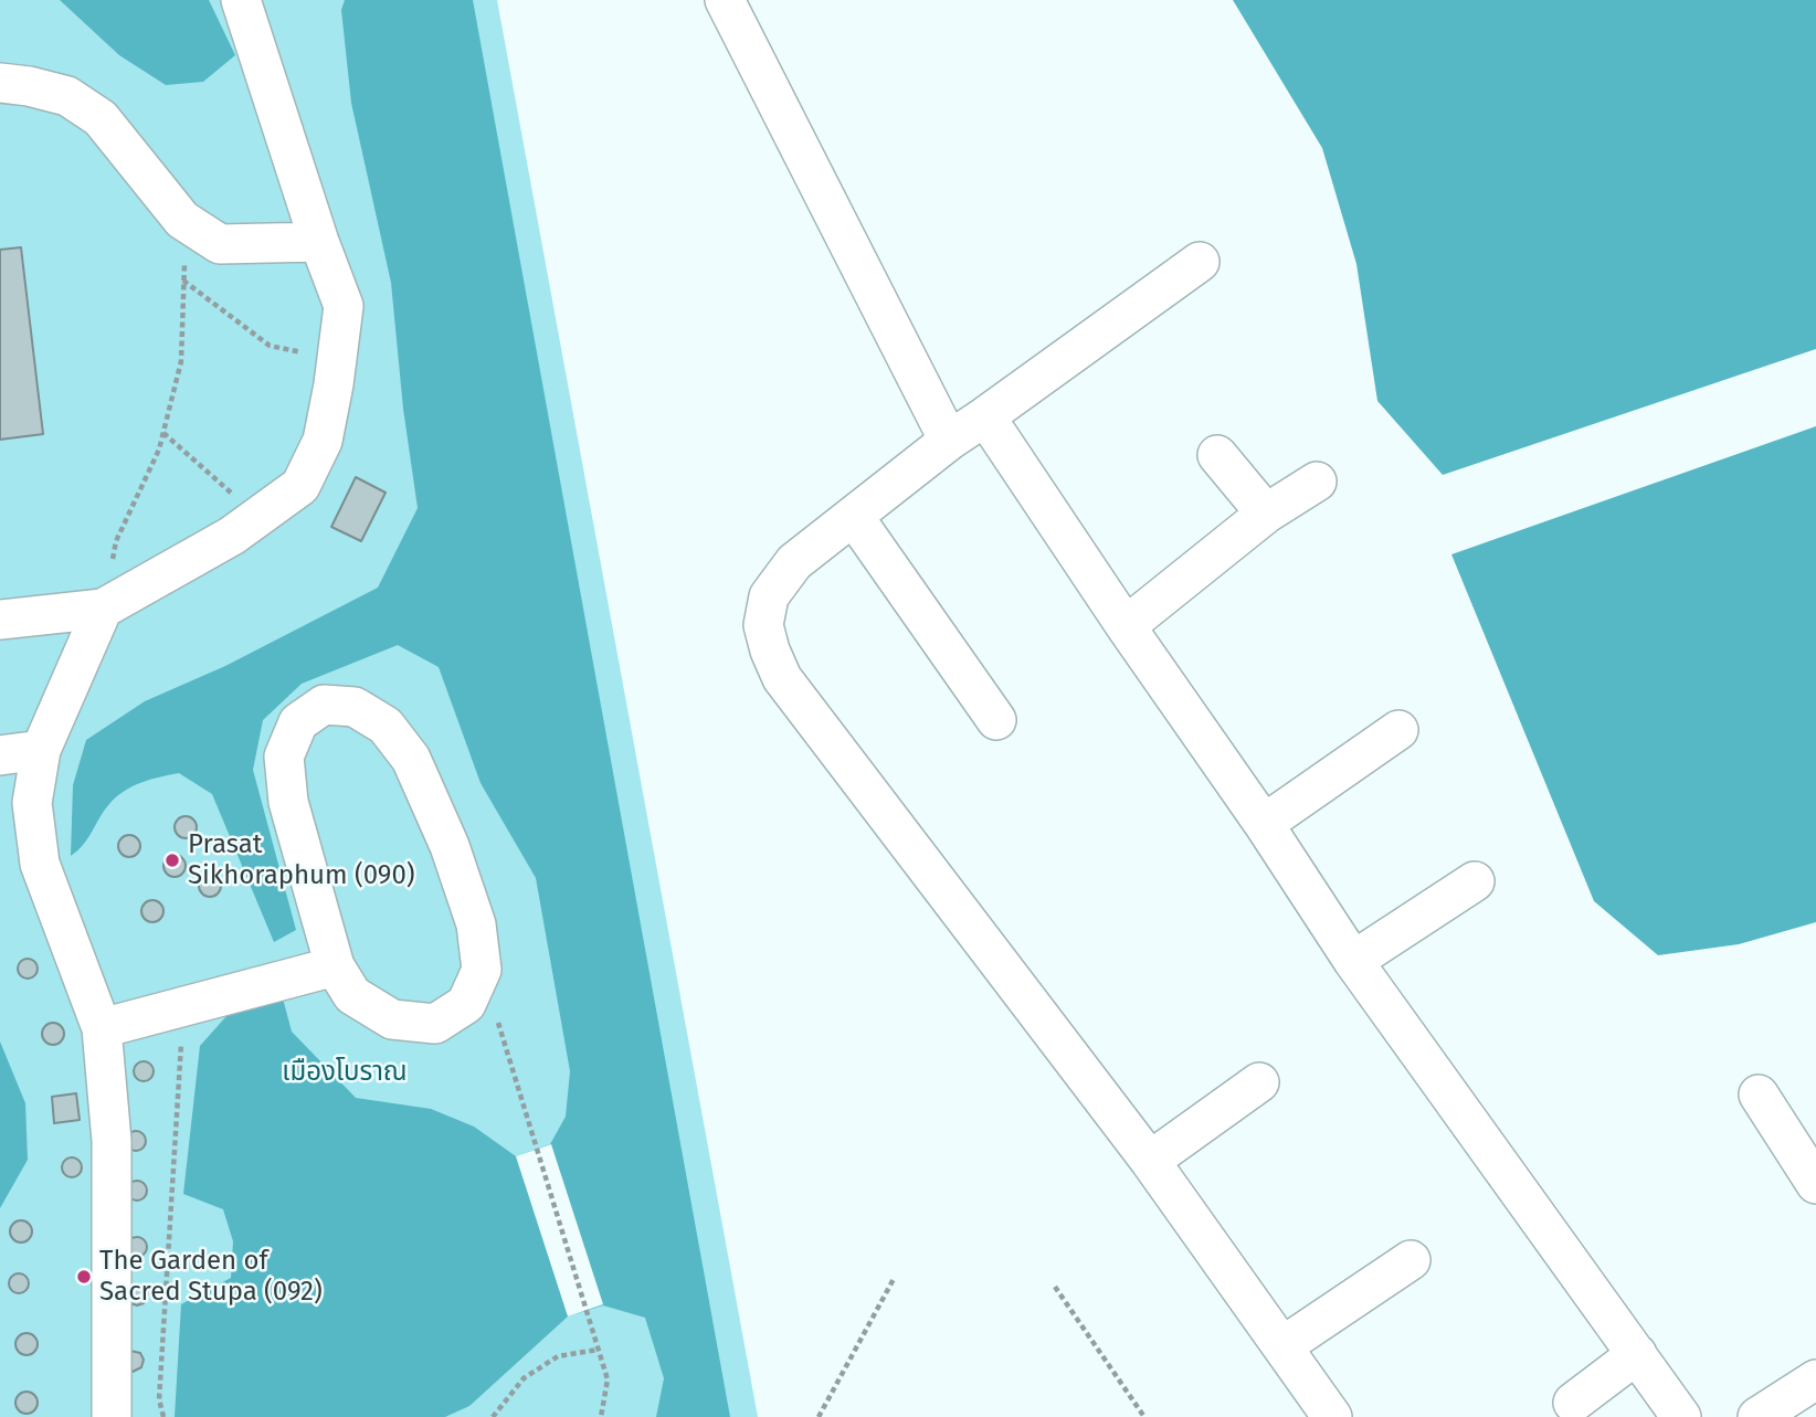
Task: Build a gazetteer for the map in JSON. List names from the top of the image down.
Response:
{
  "parks": ["เมืองโบราณ"],
  "places": ["Prasat Sikhoraphum (090)", "The Garden of Sacred Stupa (092)"]
}
